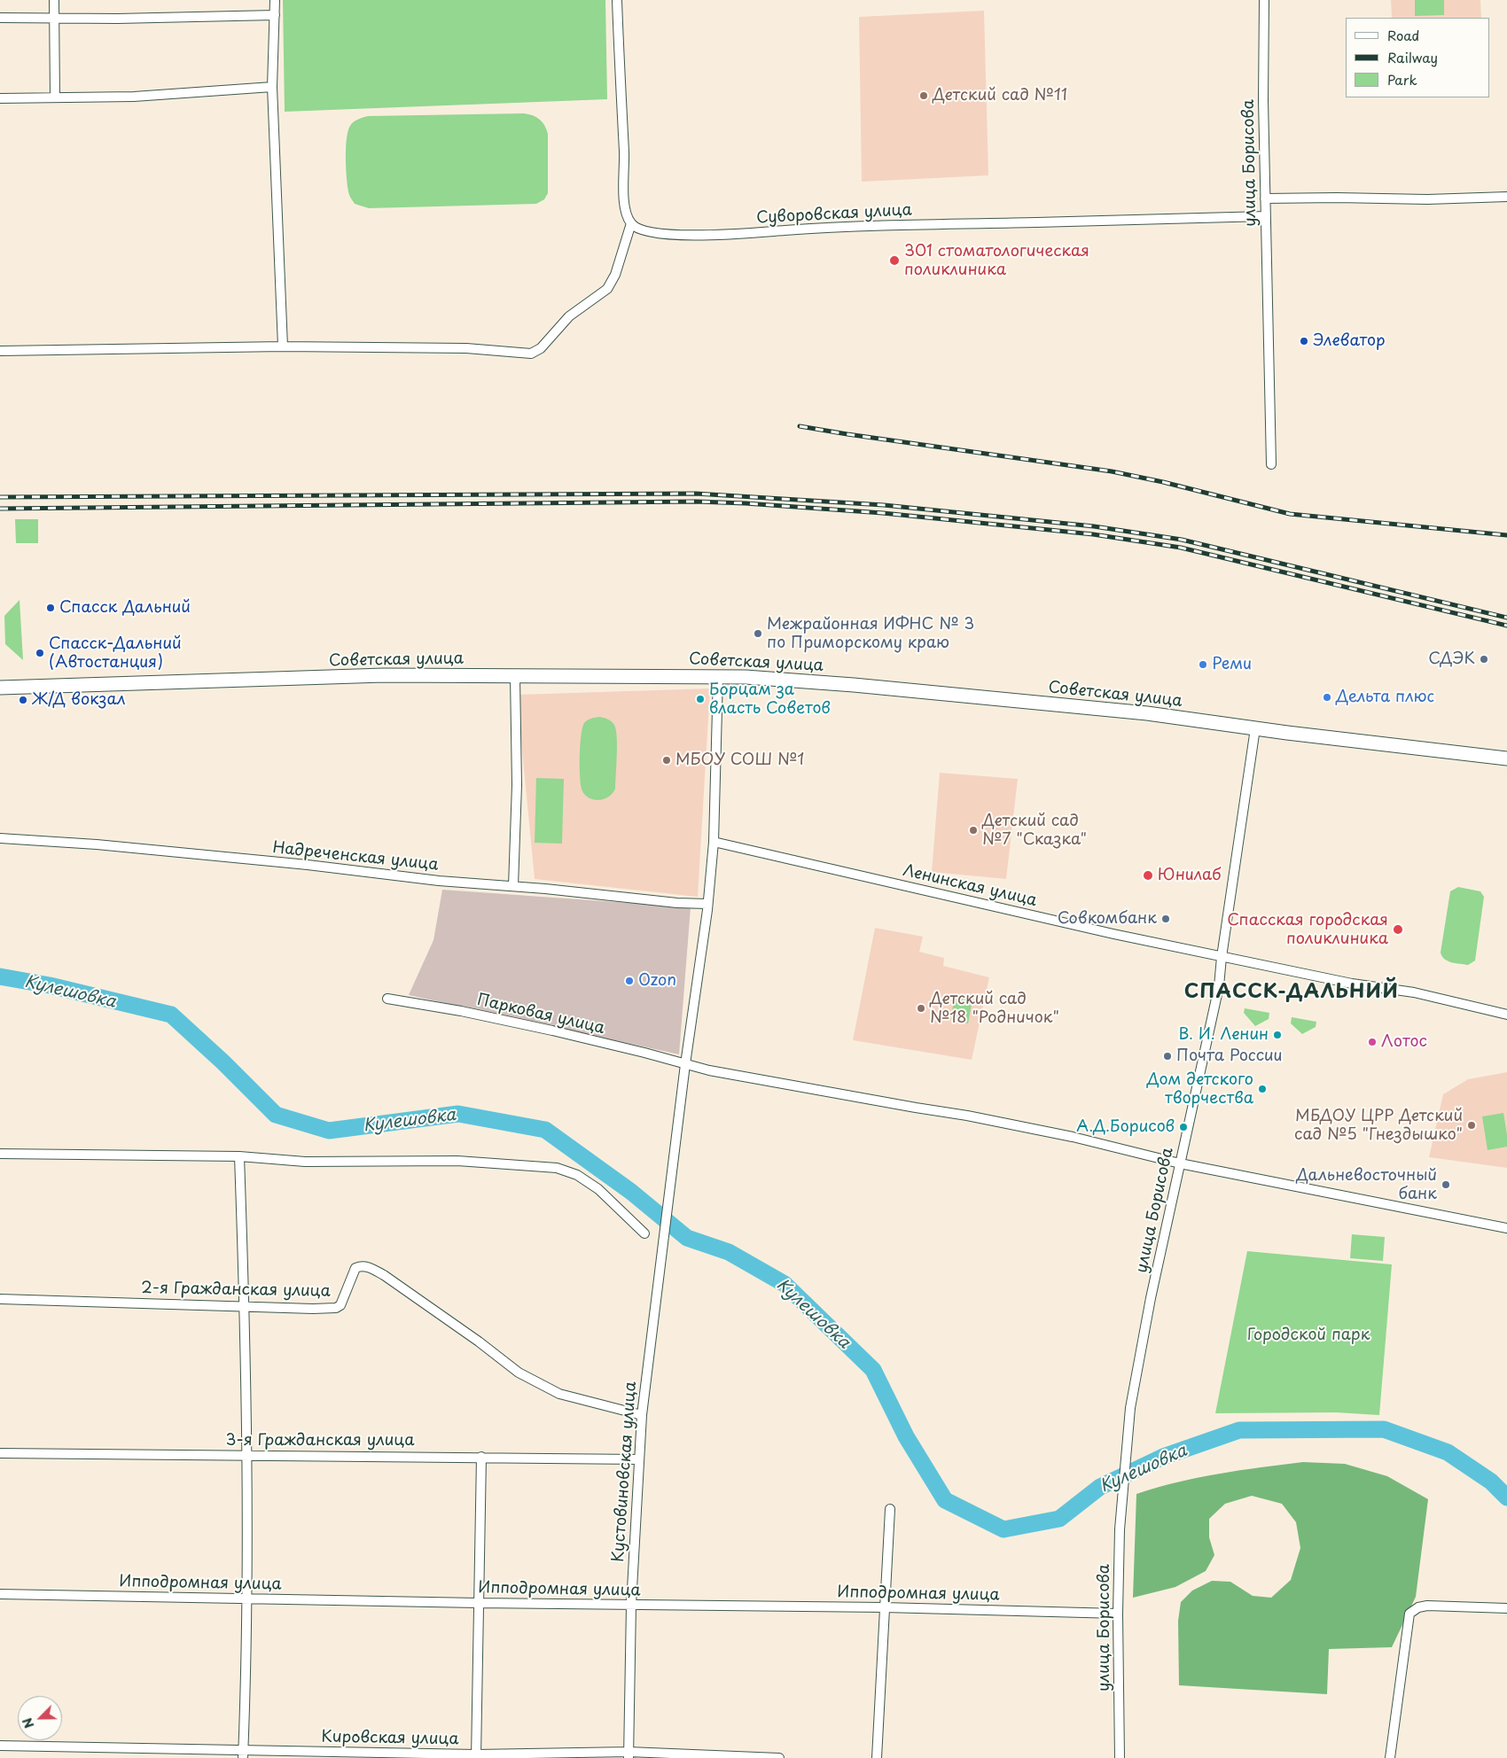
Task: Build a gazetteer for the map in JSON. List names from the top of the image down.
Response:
{
  "streets": {
    "main road": ["Советская улица"],
    "street": [
      "улица Борисова",
      "Суворовская улица",
      "Надреченская улица",
      "Ленинская улица",
      "Парковая улица",
      "2-я Гражданская улица",
      "3-я Гражданская улица",
      "Кустовиновская улица",
      "Ипподромная улица",
      "Кировская улица"
    ]
  },
  "crossings": [
    ["улица Борисова", "Суворовская улица"],
    ["улица Борисова", "Советская улица"],
    ["улица Борисова", "Ленинская улица"],
    ["улица Борисова", "Парковая улица"],
    ["улица Борисова", "Ипподромная улица"],
    ["Парковая улица", "Кустовиновская улица"],
    ["2-я Гражданская улица", "Кустовиновская улица"],
    ["3-я Гражданская улица", "Кустовиновская улица"],
    ["Кустовиновская улица", "Ипподромная улица"],
    ["Кустовиновская улица", "Кировская улица"]
  ],
  "districts": ["СПАССК-ДАЛЬНИЙ"],
  "water": ["Кулешовка"],
  "parks": ["Городской парк"],
  "places": [
    "Детский сад №11",
    "301 стоматологическая поликлиника",
    "Элеватор",
    "Спасск Дальний",
    "Межрайонная ИФНС № 3 по Приморскому краю",
    "Спасск-Дальний (Автостанция)",
    "СДЭК",
    "Реми",
    "Дельта плюс",
    "Борцам за власть Советов",
    "Ж/Д вокзал",
    "МБОУ СОШ №1",
    "Детский сад №7 \"Сказка\"",
    "Юнилаб",
    "Совкомбанк",
    "Спасская городская поликлиника",
    "Ozon",
    "Детский сад №18 \"Родничок\"",
    "В. И. Ленин",
    "Лотос",
    "Почта России",
    "Дом детского творчества",
    "МБДОУ ЦРР Детский сад №5 \"Гнездышко\"",
    "А.Д.Борисов",
    "Дальневосточный банк"
  ],
  "legend": ["Road", "Railway", "Park"],
  "north": "bottom left"
}
